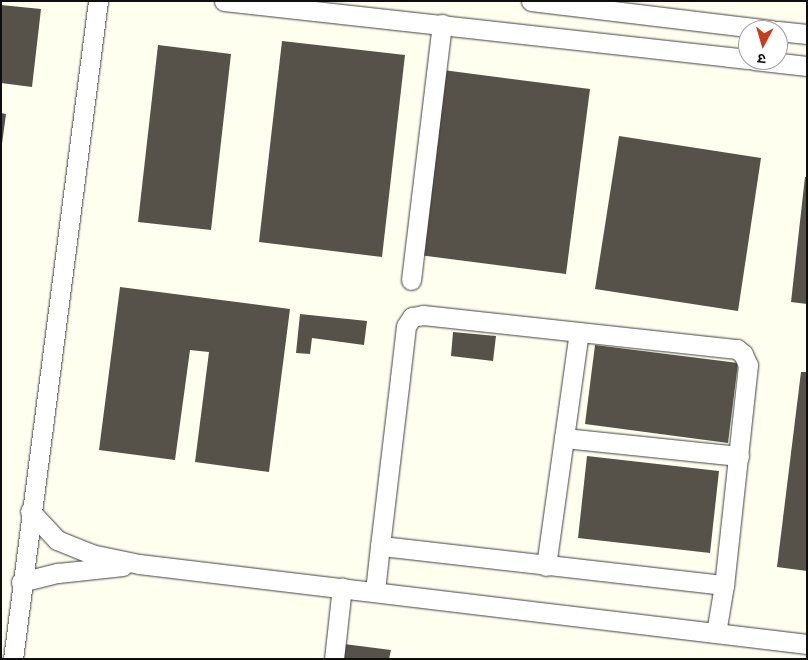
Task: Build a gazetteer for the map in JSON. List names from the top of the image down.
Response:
{
  "north": "bottom"
}
